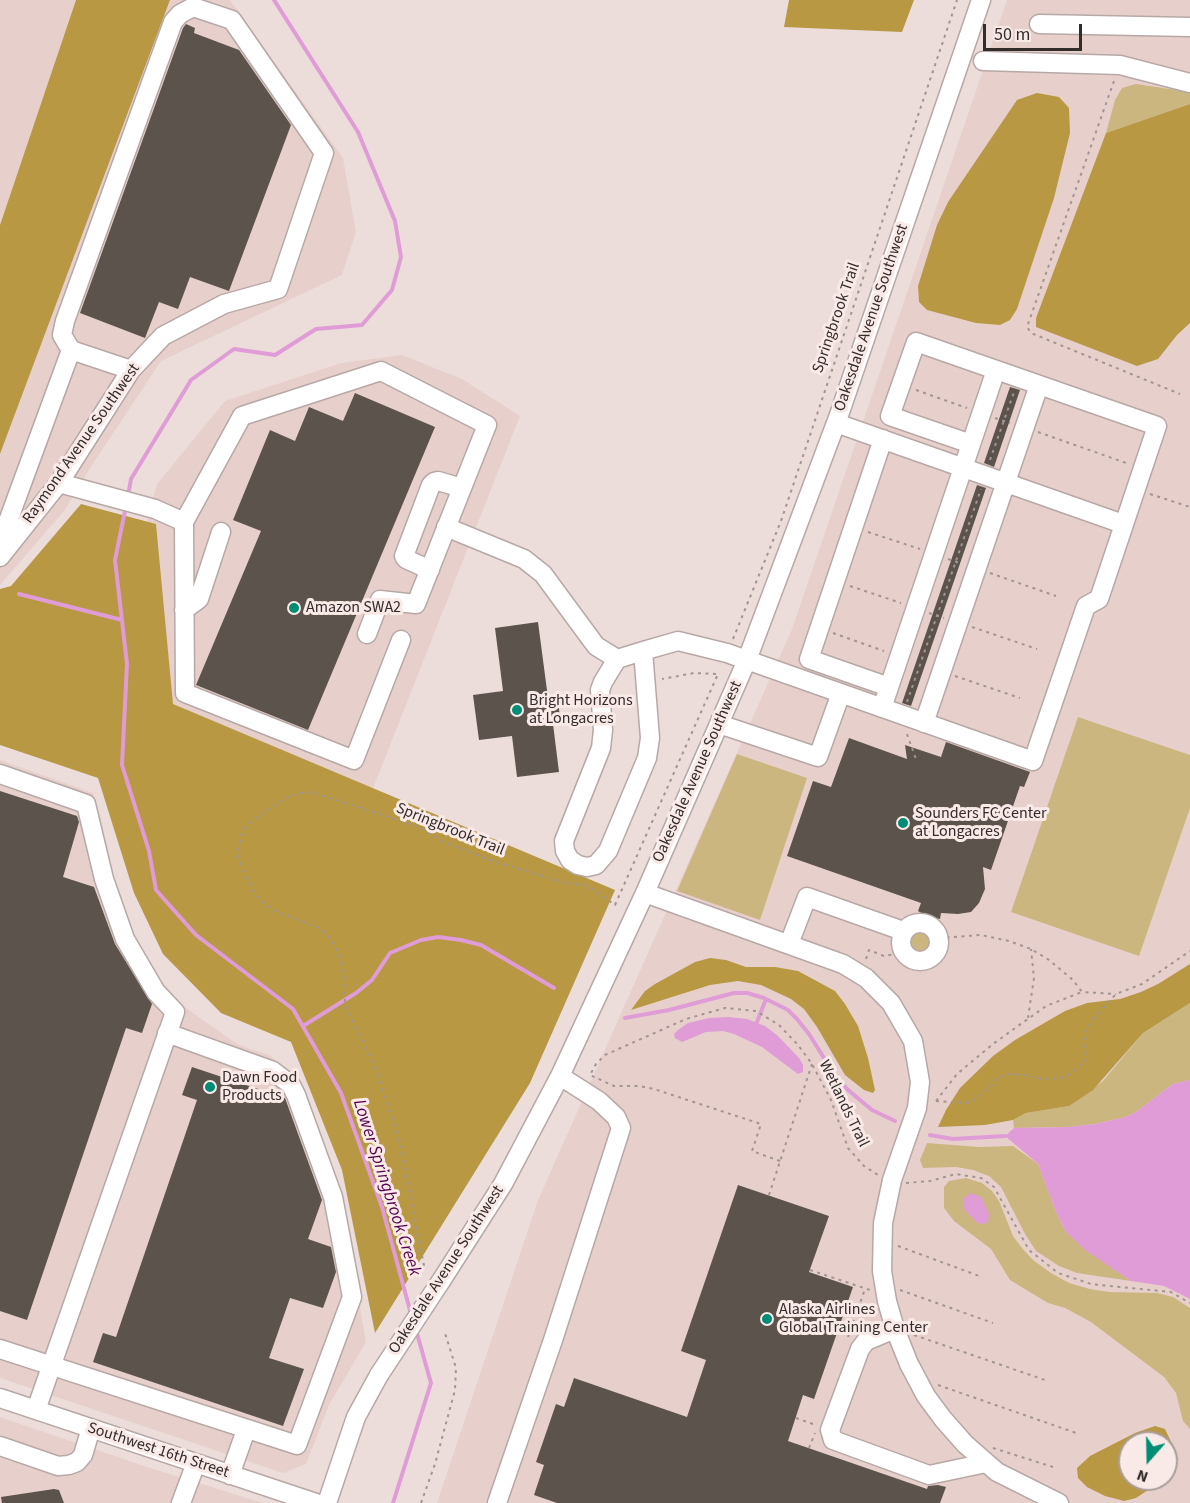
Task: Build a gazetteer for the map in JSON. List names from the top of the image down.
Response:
{
  "streets": {
    "street": ["Oakesdale Avenue Southwest", "Raymond Avenue Southwest", "Southwest 16th Street"],
    "path": ["Springbrook Trail", "Wetlands Trail"]
  },
  "water": ["Lower Springbrook Creek"],
  "places": [
    "Amazon SWA2",
    "Bright Horizons at Longacres",
    "Sounders FC Center at Longacres",
    "Dawn Food Products",
    "Alaska Airlines Global Training Center"
  ],
  "scale_bar": "50 m",
  "north": "bottom"
}
